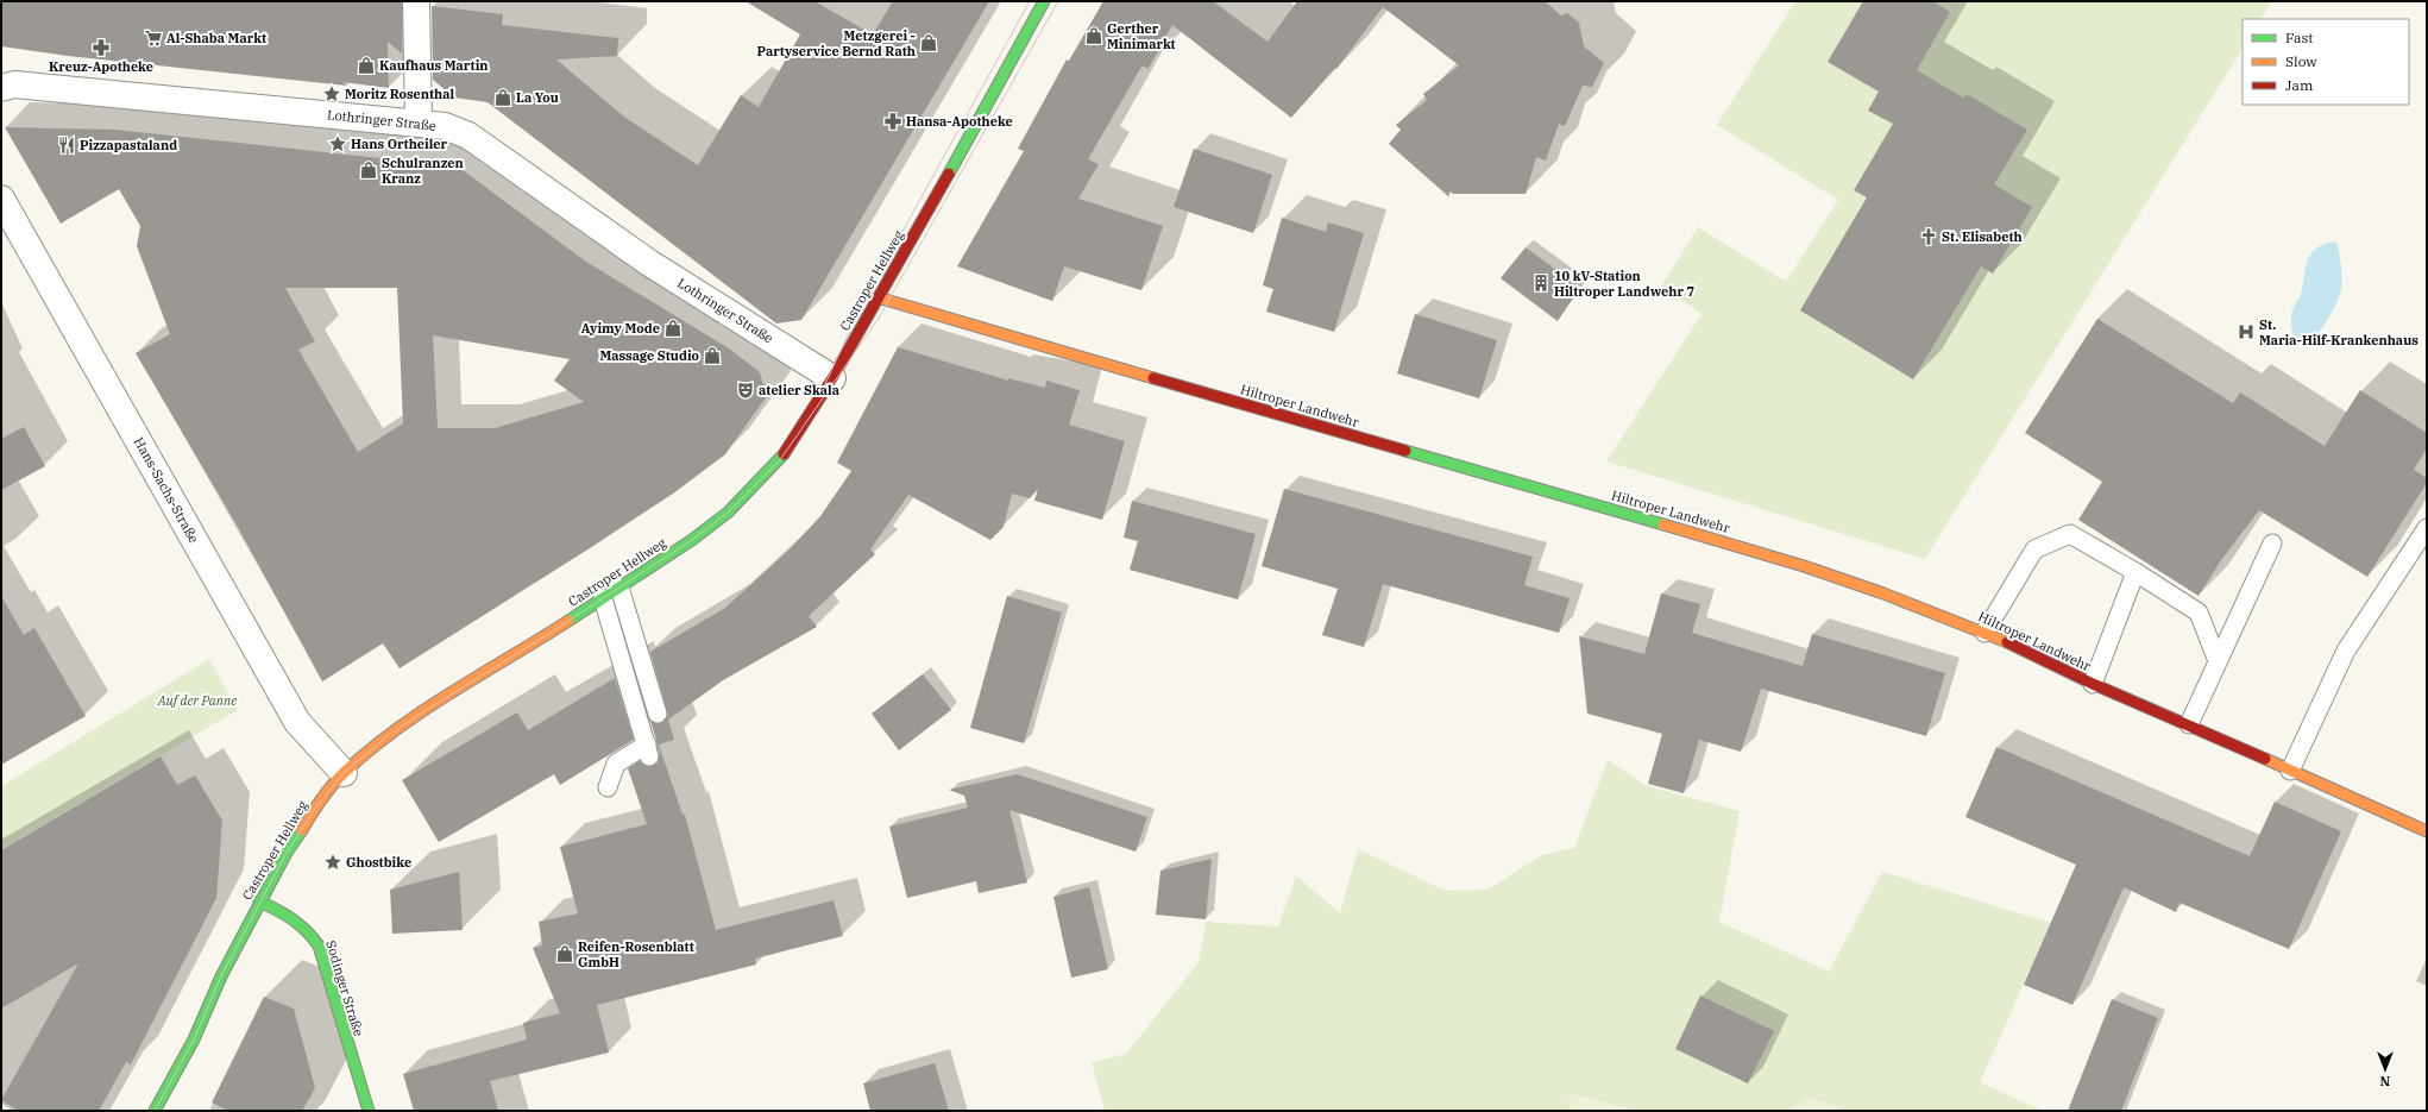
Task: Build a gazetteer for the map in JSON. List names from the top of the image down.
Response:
{
  "streets": {
    "street": [
      "Lothringer Straße",
      "Castroper Hellweg",
      "Hiltroper Landwehr",
      "Hans-Sachs-Straße",
      "Sodinger Straße"
    ]
  },
  "crossings": [
    ["Lothringer Straße", "Castroper Hellweg"],
    ["Castroper Hellweg", "Hiltroper Landwehr"],
    ["Castroper Hellweg", "Hans-Sachs-Straße"],
    ["Castroper Hellweg", "Sodinger Straße"]
  ],
  "parks": ["Auf der Panne"],
  "places": {
    "shop": [
      "Gerther Minimarkt",
      "Metzgerei - Partyservice Bernd Rath",
      "Kaufhaus Martin",
      "La You",
      "Schulranzen Kranz",
      "Ayimy Mode",
      "Massage Studio",
      "Reifen-Rosenblatt GmbH"
    ],
    "supermarket": ["Al-Shaba Markt"],
    "pharmacy": ["Kreuz-Apotheke", "Hansa-Apotheke"],
    "place": ["Moritz Rosenthal", "Hans Ortheiler", "Ghostbike"],
    "restaurant": ["Pizzapastaland"],
    "church": ["St. Elisabeth"],
    "building": ["10 kV-Station Hiltroper Landwehr 7"],
    "hospital": ["St. Maria-Hilf-Krankenhaus"],
    "theatre": ["atelier Skala"]
  },
  "legend": ["Fast", "Slow", "Jam"],
  "north": "bottom"
}
